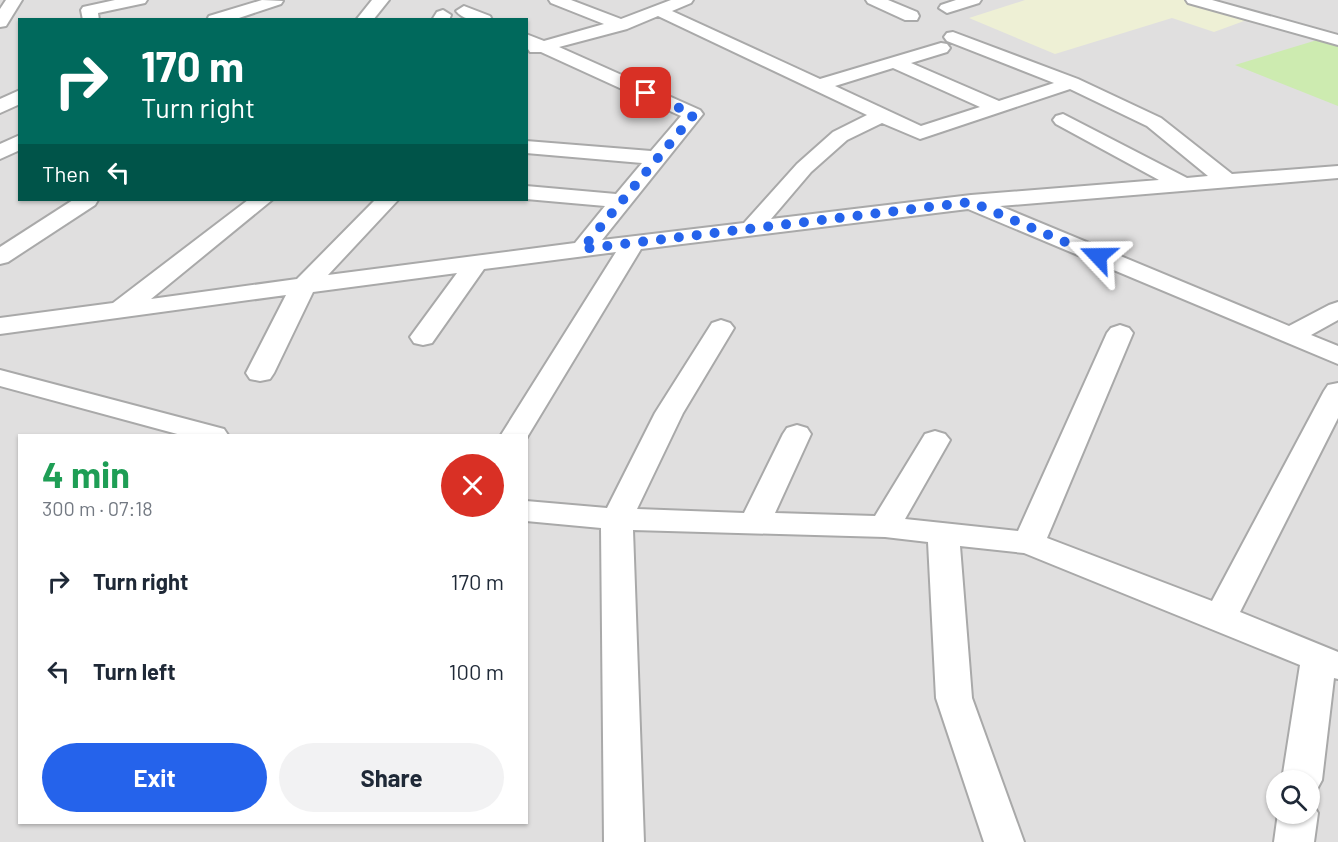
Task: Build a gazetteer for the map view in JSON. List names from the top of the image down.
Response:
{
  "page": {
    "turn": ["170 m", "Turn right"],
    "then": "Then",
    "heading": ["4 min", "300 m · 07:18"],
    "list": [
      {
        "name": "Turn right",
        "value": "170 m"
      },
      {
        "name": "Turn left",
        "value": "100 m"
      }
    ],
    "buttons": ["Exit", "Share"]
  }
}
